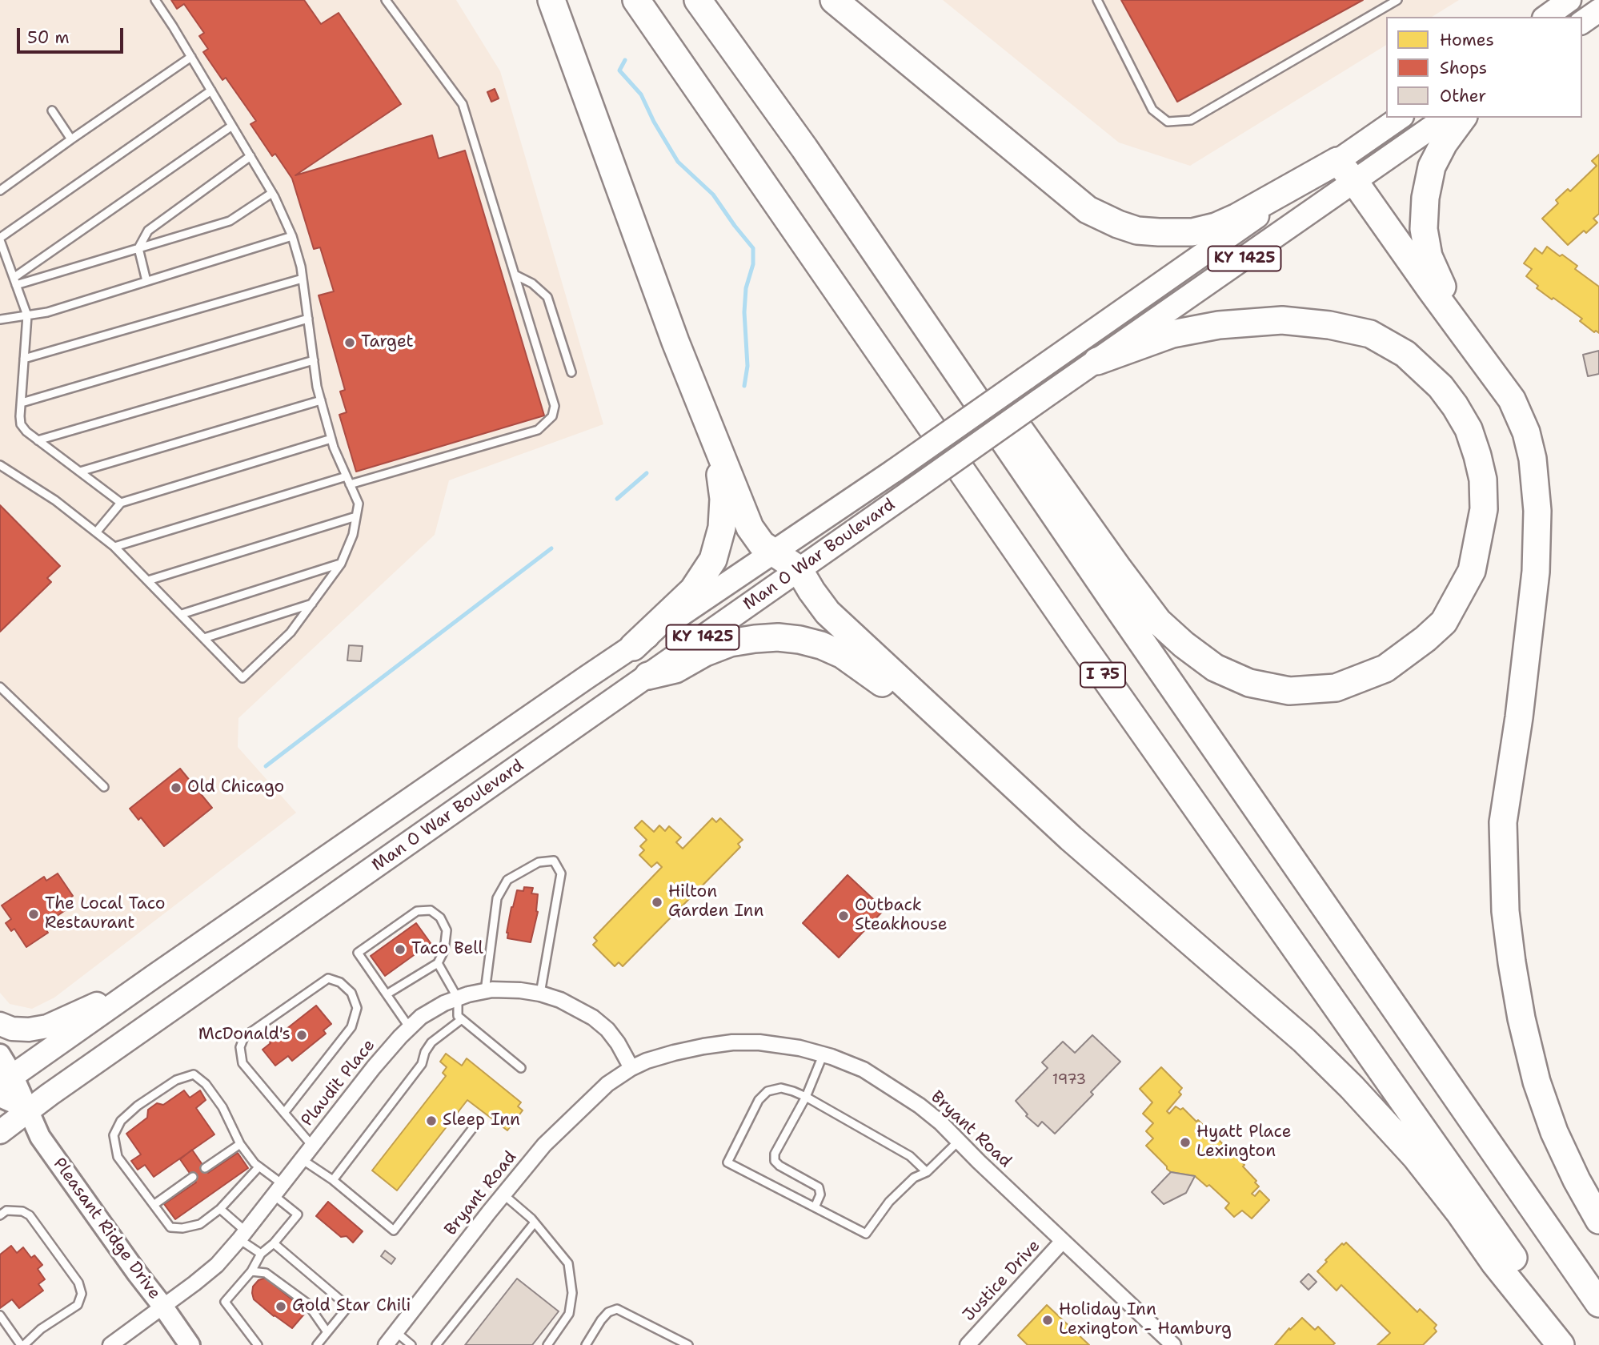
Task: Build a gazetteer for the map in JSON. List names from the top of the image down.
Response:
{
  "streets": {
    "highway": ["I 75"],
    "main road": ["KY 1425", "Man O War Boulevard"],
    "street": [
      "Plaudit Place",
      "Bryant Road",
      "Pleasant Ridge Drive",
      "Justice Drive"
    ]
  },
  "crossings": [
    ["Man O War Boulevard", "Pleasant Ridge Drive"],
    ["Plaudit Place", "Bryant Road"],
    ["Plaudit Place", "Pleasant Ridge Drive"],
    ["Bryant Road", "Justice Drive"]
  ],
  "places": [
    "Target",
    "Old Chicago",
    "Hilton Garden Inn",
    "The Local Taco Restaurant",
    "Outback Steakhouse",
    "Taco Bell",
    "McDonald's",
    "Sleep Inn",
    "Hyatt Place Lexington",
    "Gold Star Chili",
    "Holiday Inn Lexington - Hamburg"
  ],
  "house_numbers": ["1973"],
  "legend": ["Homes", "Shops", "Other"],
  "scale_bar": "50 m"
}
